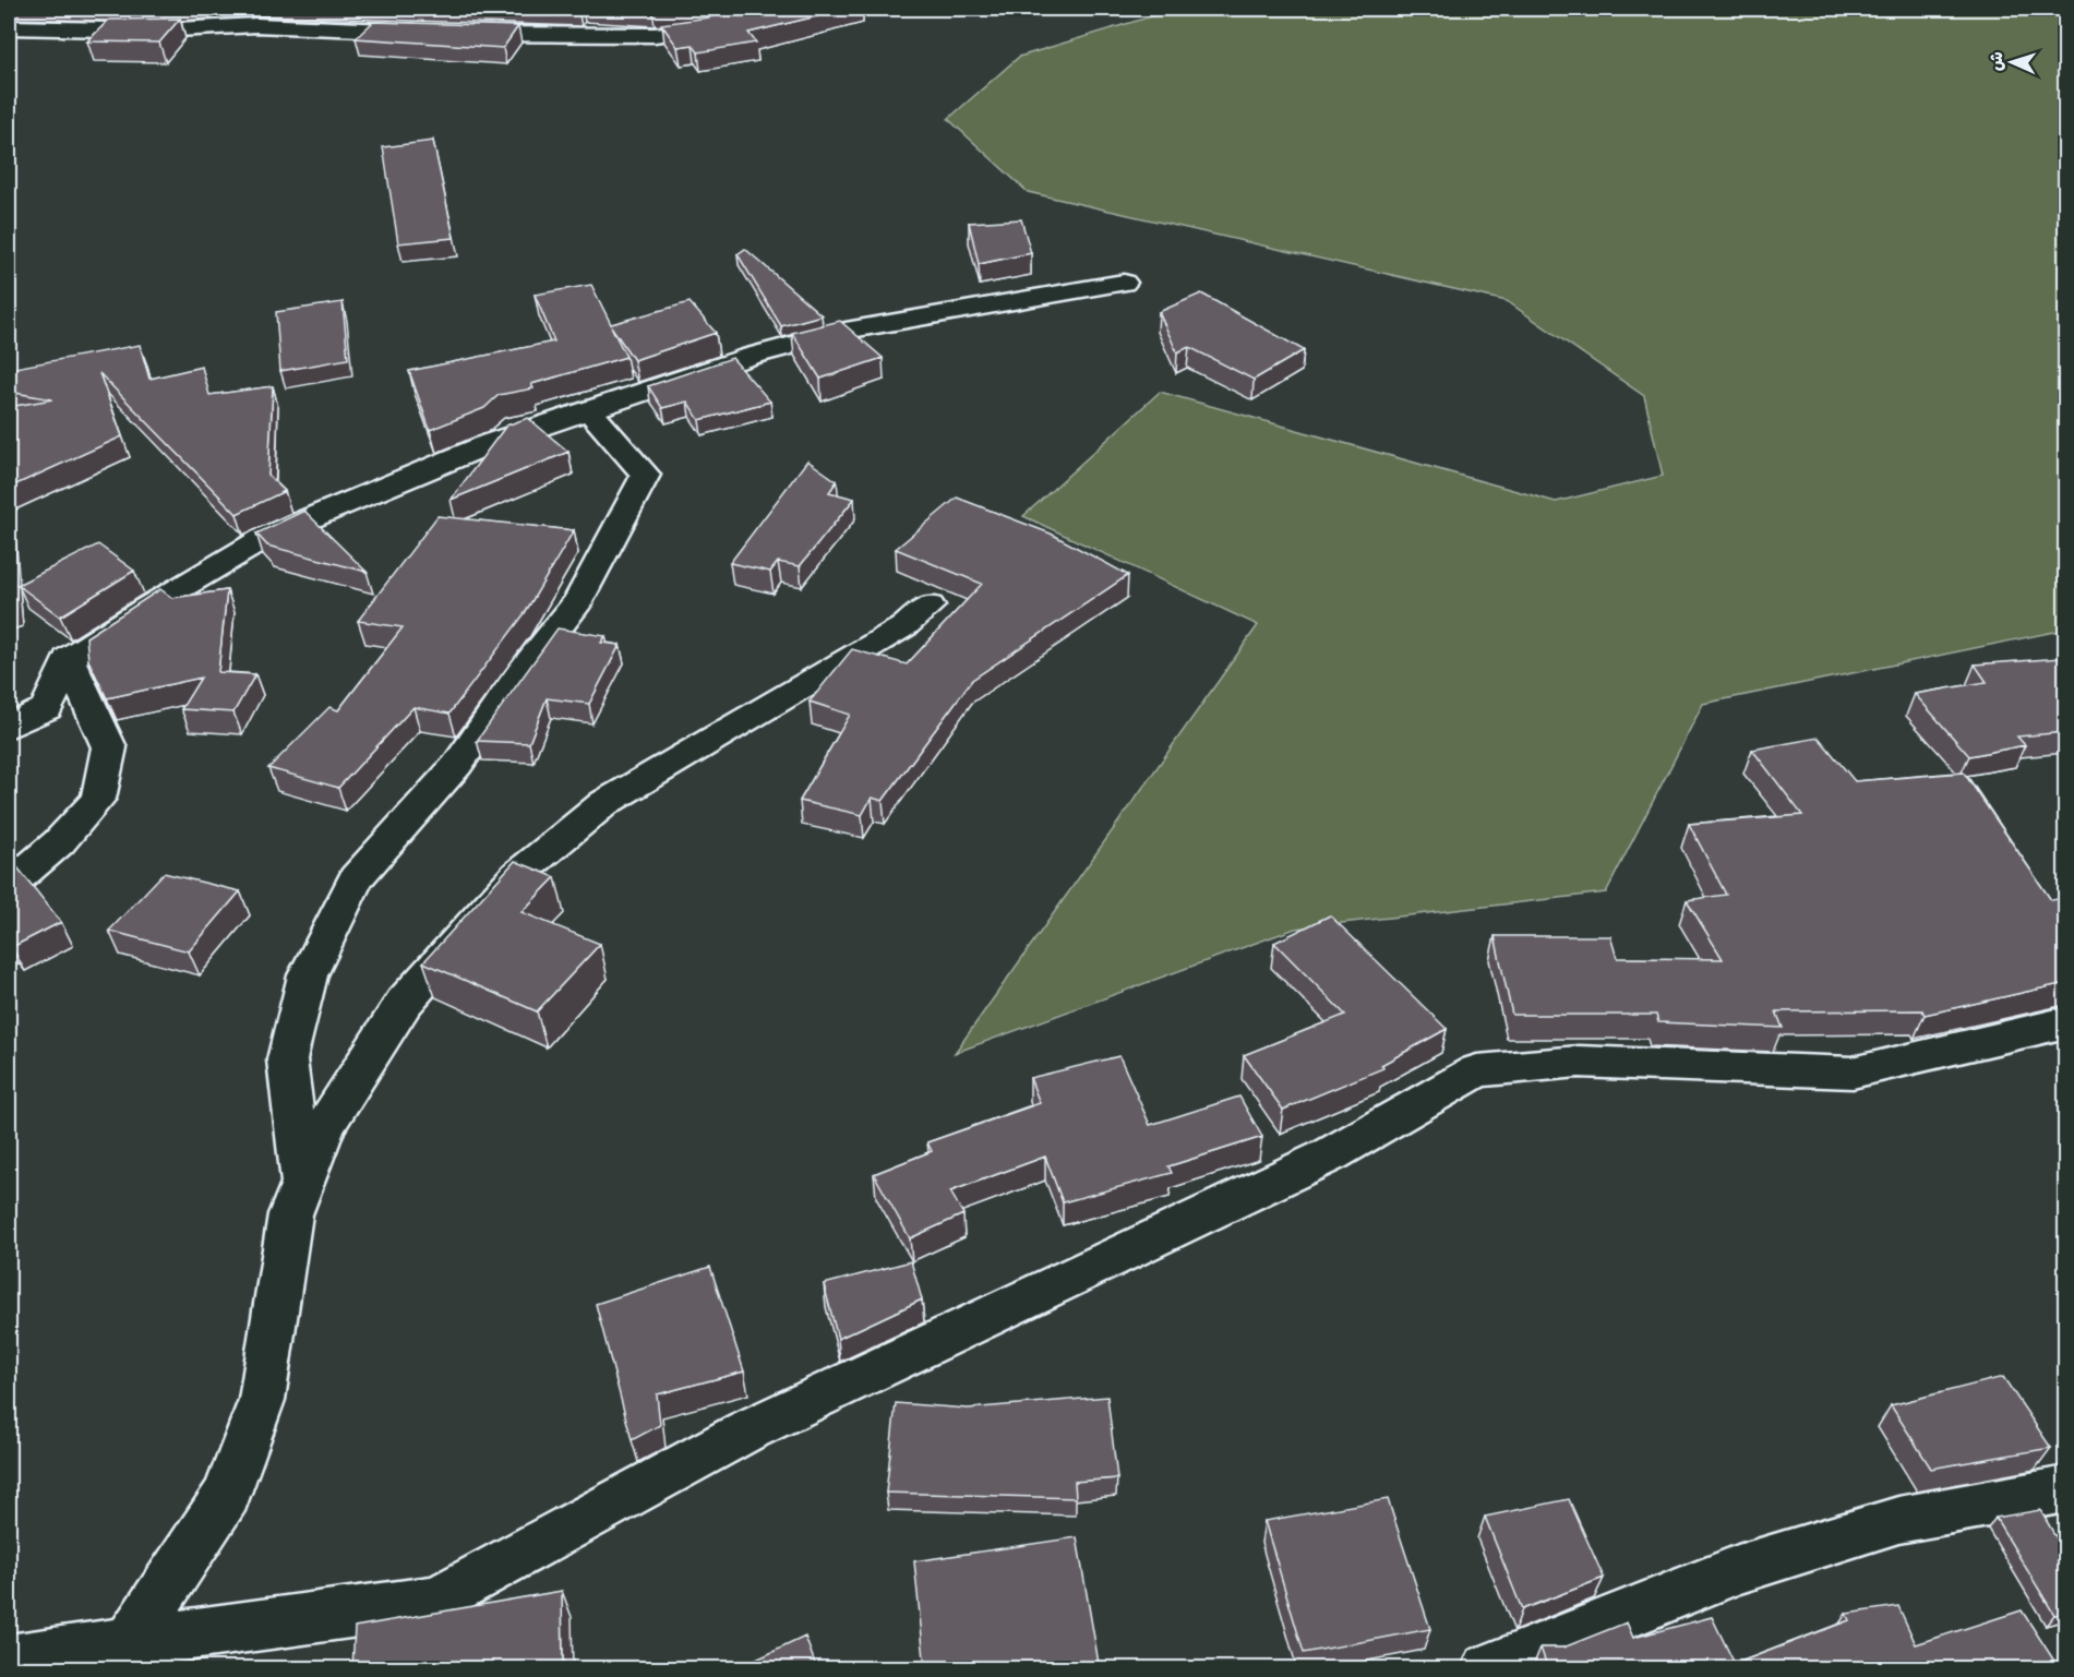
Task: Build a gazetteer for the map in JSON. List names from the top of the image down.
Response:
{
  "north": "left"
}
